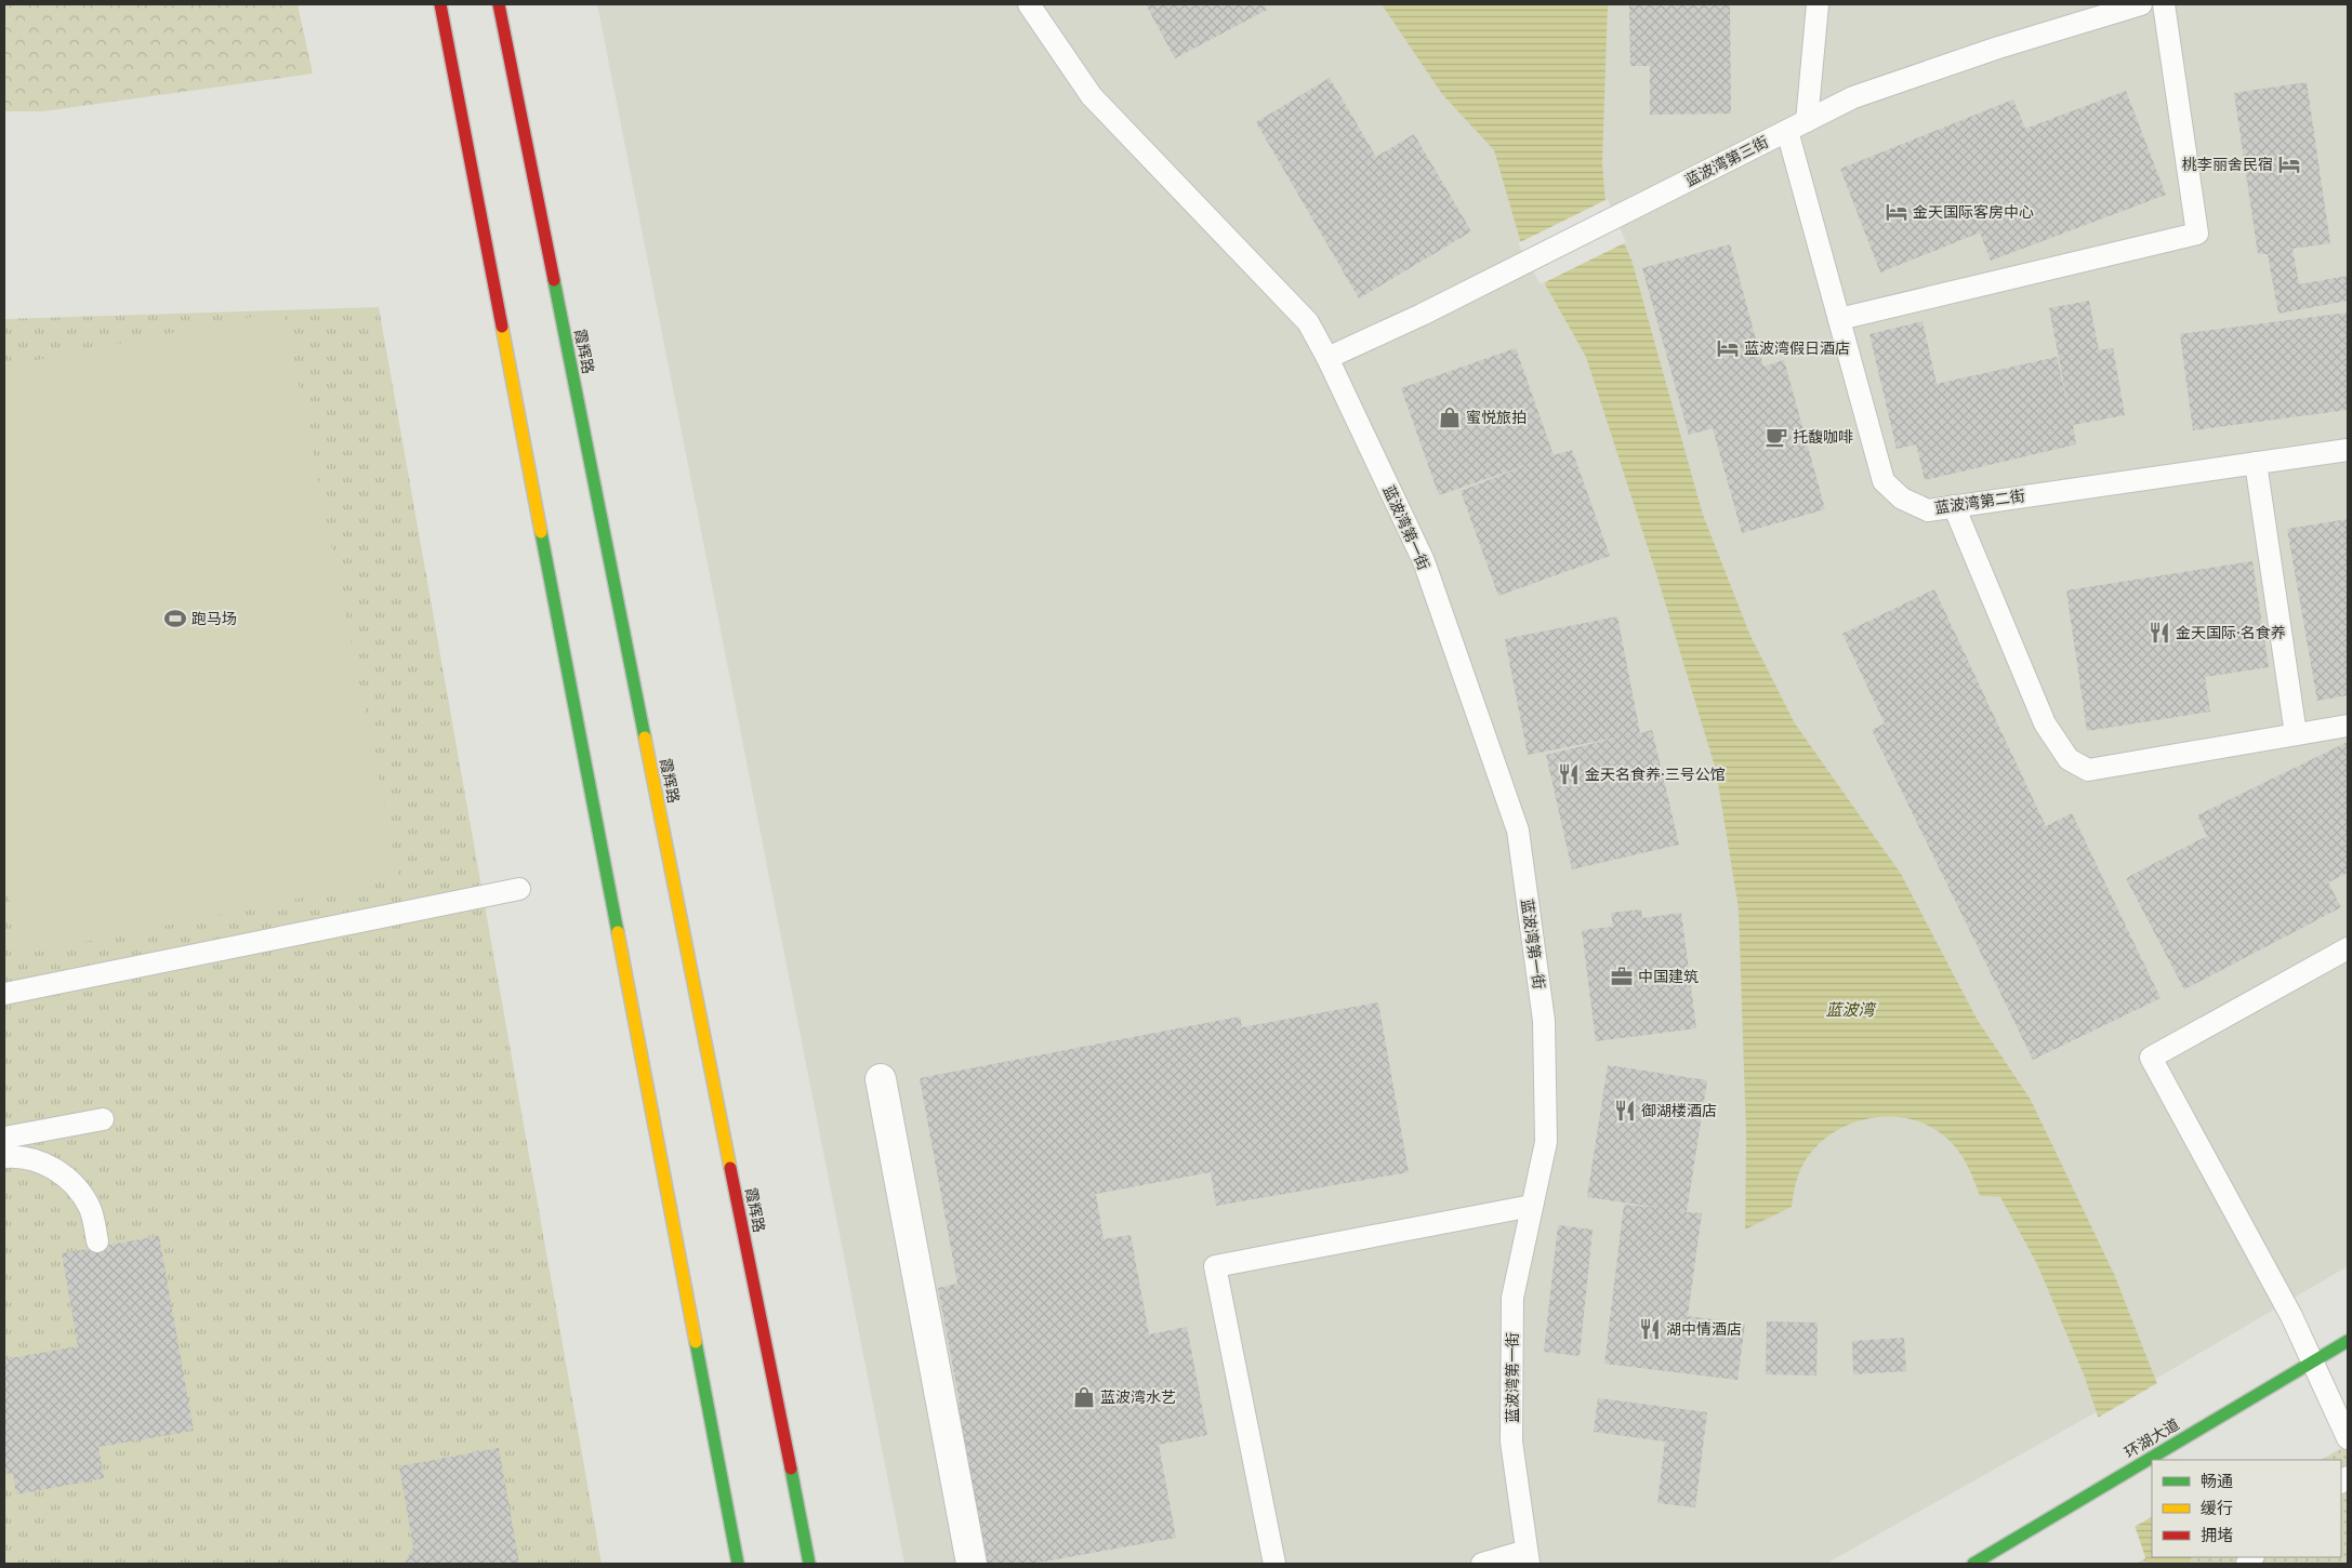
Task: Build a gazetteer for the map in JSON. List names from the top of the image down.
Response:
{
  "streets": {
    "street": ["霞辉路", "环湖大道"],
    "lane": ["蓝波湾第三街", "蓝波湾第二街", "蓝波湾第一街"]
  },
  "crossings": [
    ["蓝波湾第三街", "蓝波湾第二街"],
    ["蓝波湾第三街", "蓝波湾第一街"]
  ],
  "water": ["蓝波湾"],
  "places": {
    "hotel": ["桃李丽舍民宿", "金天国际客房中心", "蓝波湾假日酒店"],
    "shop": ["蜜悦旅拍", "蓝波湾水艺"],
    "cafe": ["托馥咖啡"],
    "sports": ["跑马场"],
    "restaurant": [
      "金天国际·名食养",
      "金天名食养·三号公馆",
      "御湖楼酒店",
      "湖中情酒店"
    ],
    "office": ["中国建筑"]
  },
  "legend": ["畅通", "缓行", "拥堵"]
}
